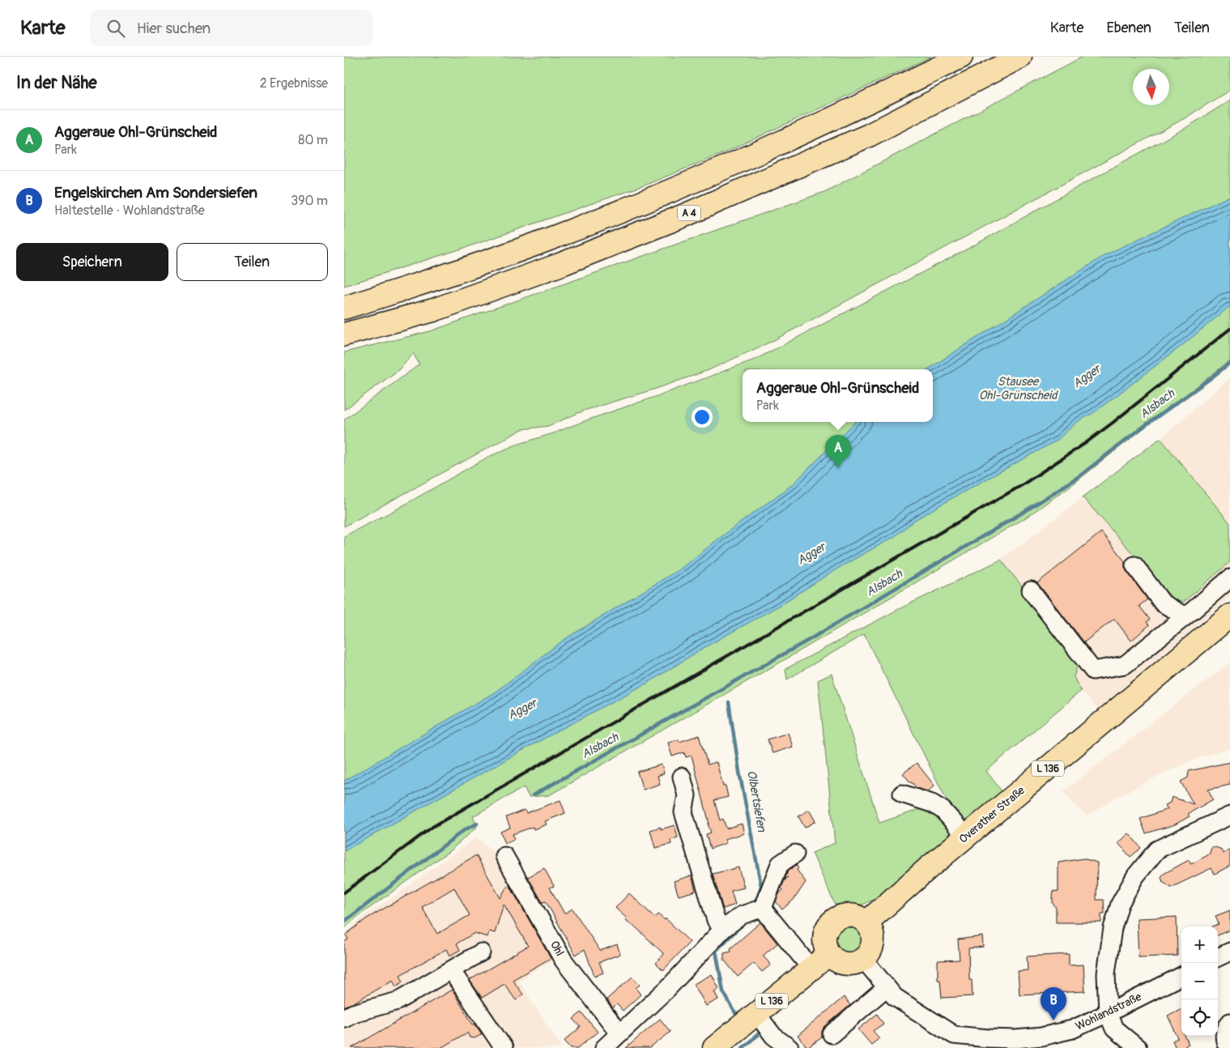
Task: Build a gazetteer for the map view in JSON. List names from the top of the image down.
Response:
{
  "streets": {
    "main road": ["A 4", "L 136", "Overather Straße"],
    "street": ["Ohl", "Wohlandstraße"]
  },
  "crossings": [
    ["L 136", "Overather Straße"],
    ["L 136", "Wohlandstraße"],
    ["Overather Straße", "Wohlandstraße"]
  ],
  "water": [
    "Agger",
    "Stausee Ohl-Grünscheid",
    "Alsbach",
    "Olbertsiefen"
  ],
  "north": "bottom",
  "page": {
    "header": "Karte",
    "search": "Hier suchen",
    "nav": ["Karte", "Ebenen", "Teilen"],
    "heading": ["In der Nähe", "2 Ergebnisse"],
    "list": [
      {
        "mark": "A",
        "name": "Aggeraue Ohl-Grünscheid",
        "note": "Park",
        "value": "80 m"
      },
      {
        "mark": "B",
        "name": "Engelskirchen Am Sondersiefen",
        "note": "Haltestelle · Wohlandstraße",
        "value": "390 m"
      }
    ],
    "buttons": ["Speichern", "Teilen"],
    "popup": ["Aggeraue Ohl-Grünscheid", "Park"],
    "pins": ["A", "B"],
    "map_buttons": ["+", "−"]
  }
}
